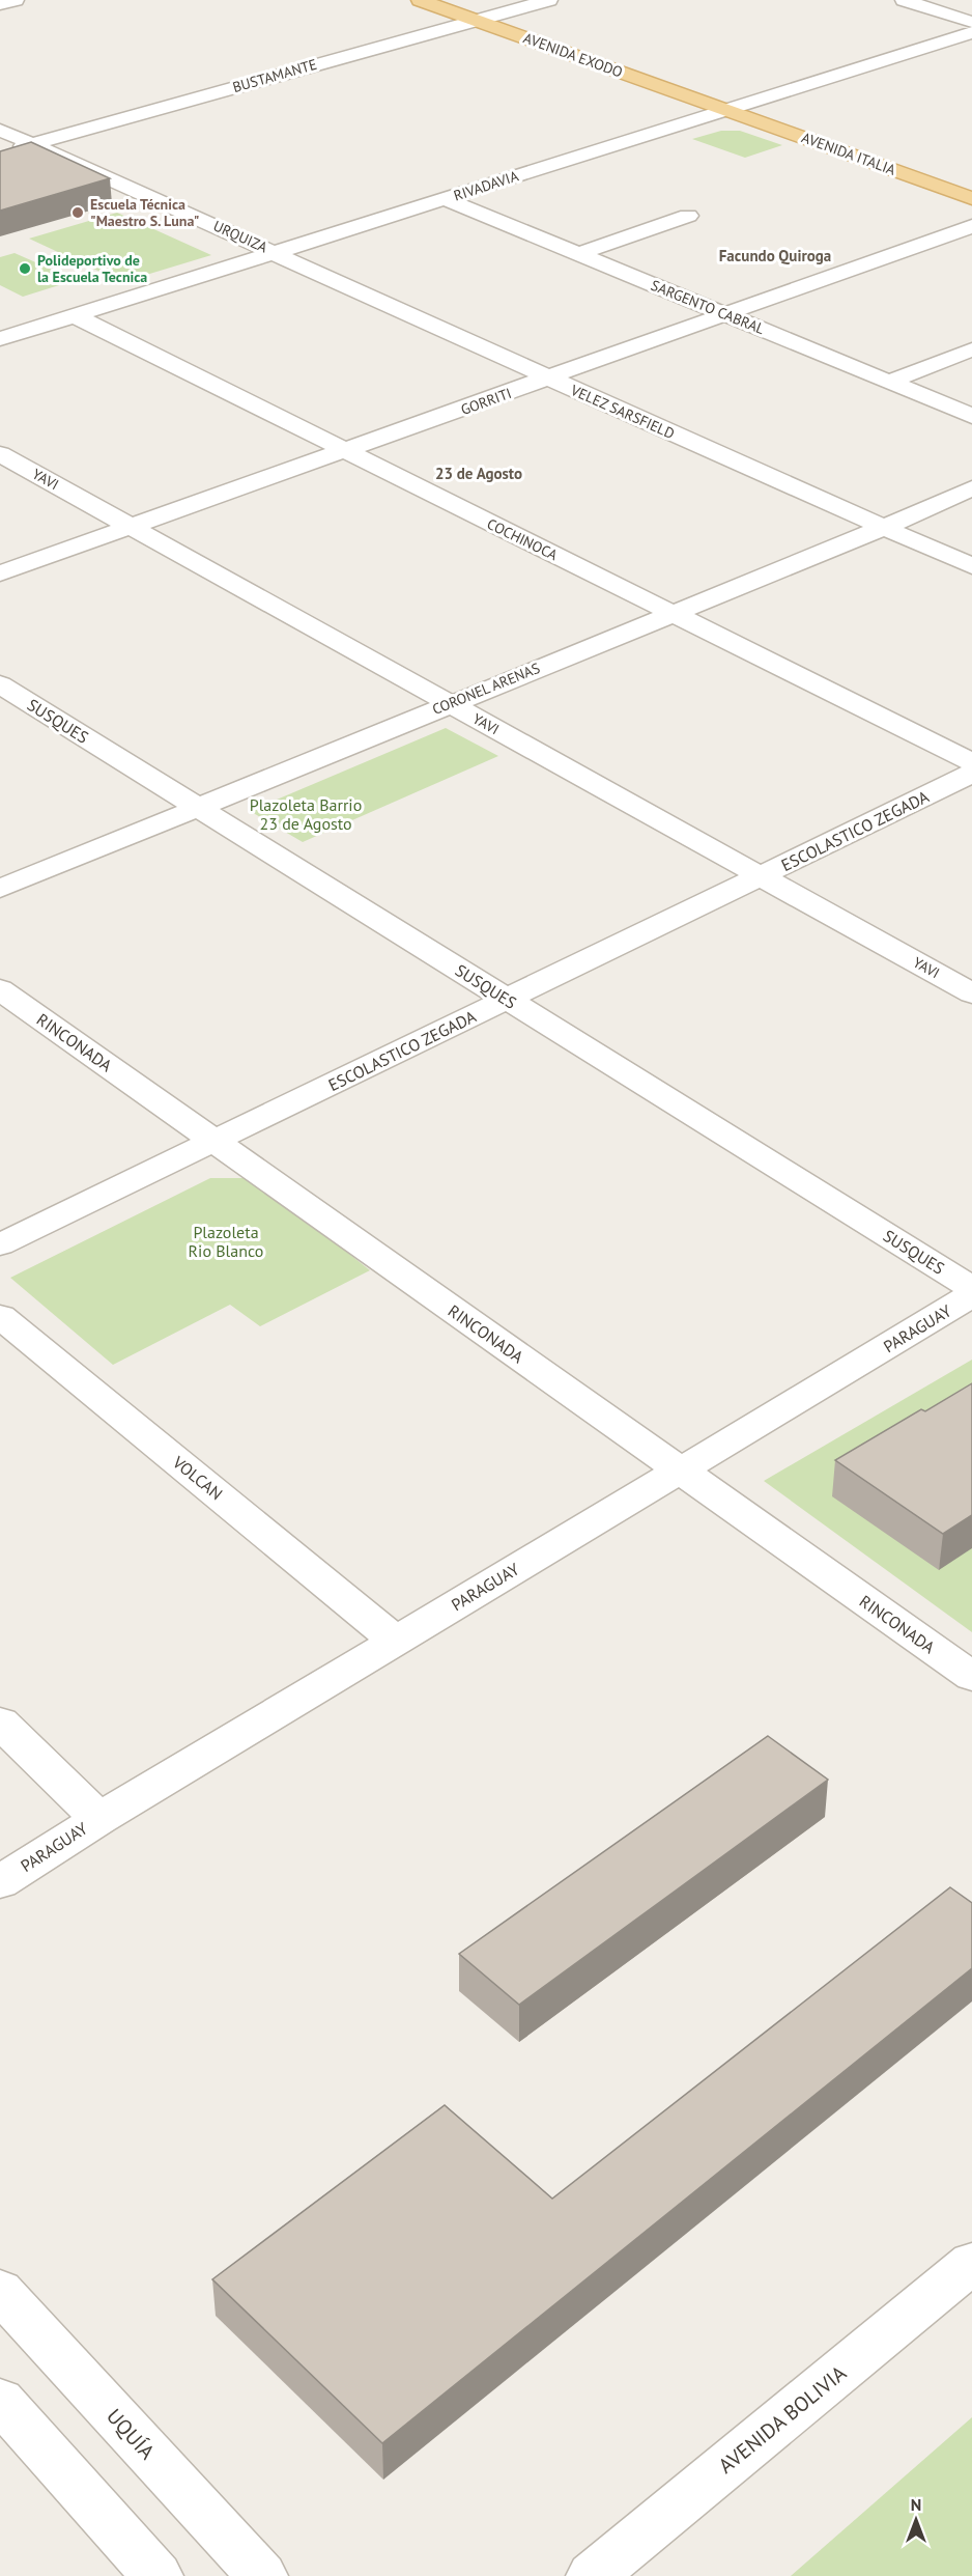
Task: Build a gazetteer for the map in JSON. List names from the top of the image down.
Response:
{
  "streets": {
    "main road": ["AVENIDA EXODO", "AVENIDA ITALIA"],
    "street": [
      "BUSTAMANTE",
      "RIVADAVIA",
      "URQUIZA",
      "SARGENTO CABRAL",
      "GORRITI",
      "VELEZ SARSFIELD",
      "YAVI",
      "COCHINOCA",
      "CORONEL ARENAS",
      "SUSQUES",
      "ESCOLASTICO ZEGADA",
      "RINCONADA",
      "PARAGUAY",
      "VOLCAN",
      "AVENIDA BOLIVIA",
      "UQUÍA"
    ]
  },
  "crossings": [
    ["AVENIDA EXODO", "BUSTAMANTE"],
    ["AVENIDA EXODO", "AVENIDA ITALIA"],
    ["AVENIDA EXODO", "RIVADAVIA"],
    ["BUSTAMANTE", "URQUIZA"],
    ["AVENIDA ITALIA", "RIVADAVIA"],
    ["RIVADAVIA", "URQUIZA"],
    ["RIVADAVIA", "SARGENTO CABRAL"],
    ["RIVADAVIA", "VELEZ SARSFIELD"],
    ["RIVADAVIA", "COCHINOCA"],
    ["URQUIZA", "VELEZ SARSFIELD"],
    ["SARGENTO CABRAL", "GORRITI"],
    ["GORRITI", "VELEZ SARSFIELD"],
    ["GORRITI", "YAVI"],
    ["GORRITI", "COCHINOCA"],
    ["VELEZ SARSFIELD", "CORONEL ARENAS"],
    ["YAVI", "CORONEL ARENAS"],
    ["YAVI", "ESCOLASTICO ZEGADA"],
    ["COCHINOCA", "CORONEL ARENAS"],
    ["CORONEL ARENAS", "SUSQUES"],
    ["SUSQUES", "ESCOLASTICO ZEGADA"],
    ["ESCOLASTICO ZEGADA", "RINCONADA"],
    ["RINCONADA", "PARAGUAY"],
    ["PARAGUAY", "VOLCAN"]
  ],
  "districts": ["Facundo Quiroga", "23 de Agosto"],
  "parks": ["Plazoleta Barrio 23 de Agosto", "Plazoleta Rio Blanco"],
  "places": ["Escuela Técnica \"Maestro S. Luna\"", "Polideportivo de la Escuela Tecnica"],
  "north": "top"
}
